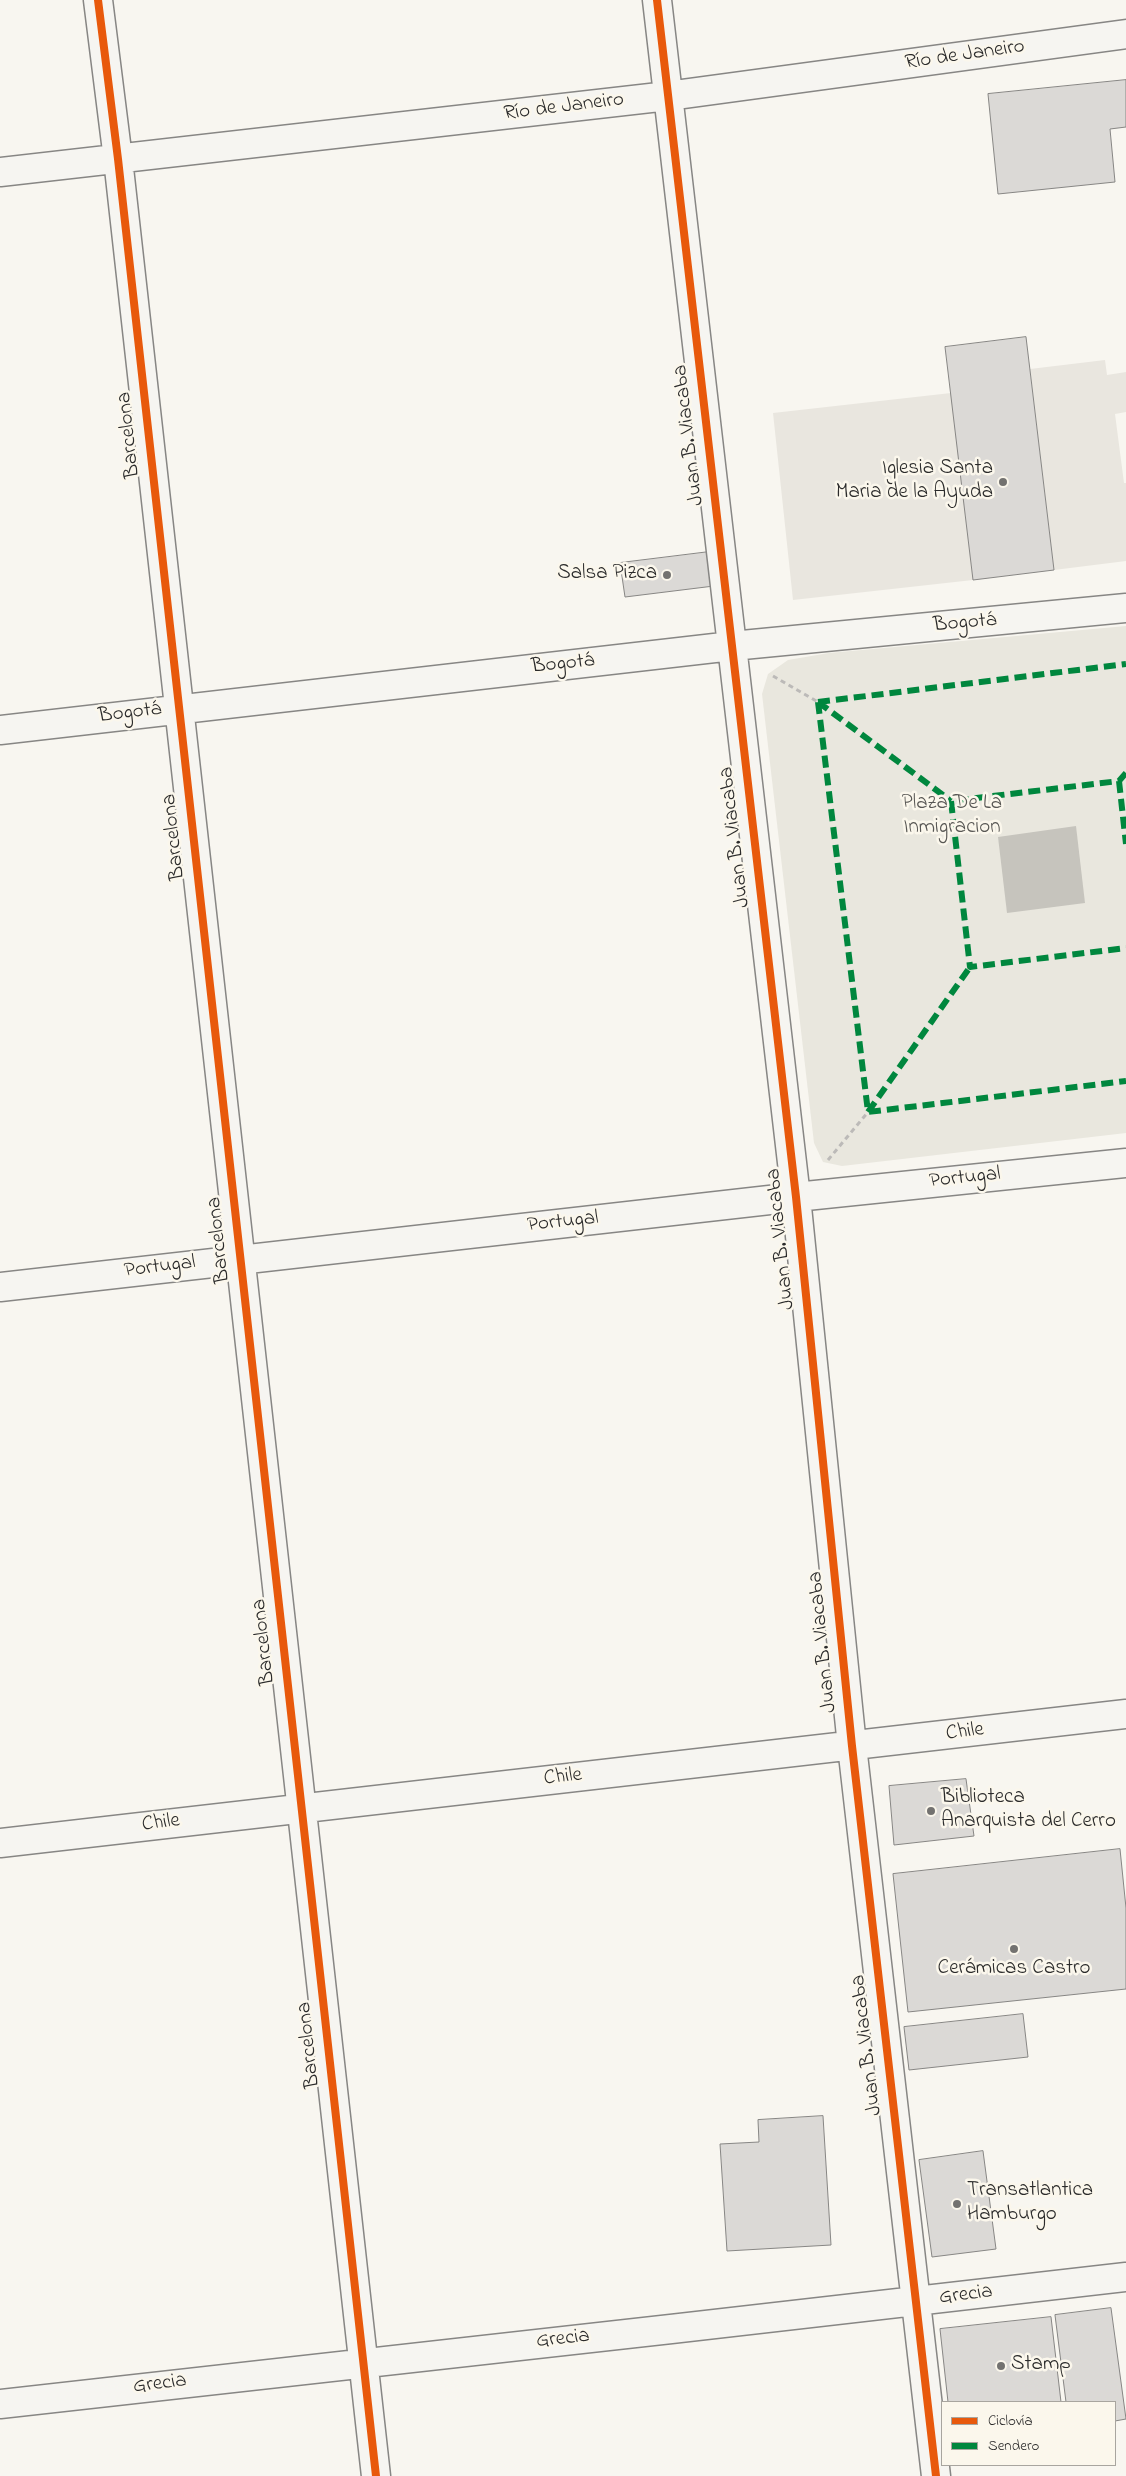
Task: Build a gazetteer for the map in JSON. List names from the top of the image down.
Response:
{
  "streets": {
    "street": [
      "Río de Janeiro",
      "Barcelona",
      "Juan B. Viacaba",
      "Bogotá",
      "Portugal",
      "Chile",
      "Grecia"
    ]
  },
  "crossings": [
    ["Río de Janeiro", "Barcelona"],
    ["Río de Janeiro", "Juan B. Viacaba"],
    ["Barcelona", "Bogotá"],
    ["Barcelona", "Portugal"],
    ["Barcelona", "Chile"],
    ["Barcelona", "Grecia"],
    ["Juan B. Viacaba", "Bogotá"],
    ["Juan B. Viacaba", "Portugal"],
    ["Juan B. Viacaba", "Chile"],
    ["Juan B. Viacaba", "Grecia"]
  ],
  "parks": ["Plaza De La Inmigracion"],
  "places": [
    "Iglesia Santa Maria de la Ayuda",
    "Salsa Pizca",
    "Biblioteca Anarquista del Cerro",
    "Cerámicas Castro",
    "Transatlantica Hamburgo",
    "Stamp"
  ],
  "legend": ["Ciclovía", "Sendero"]
}
